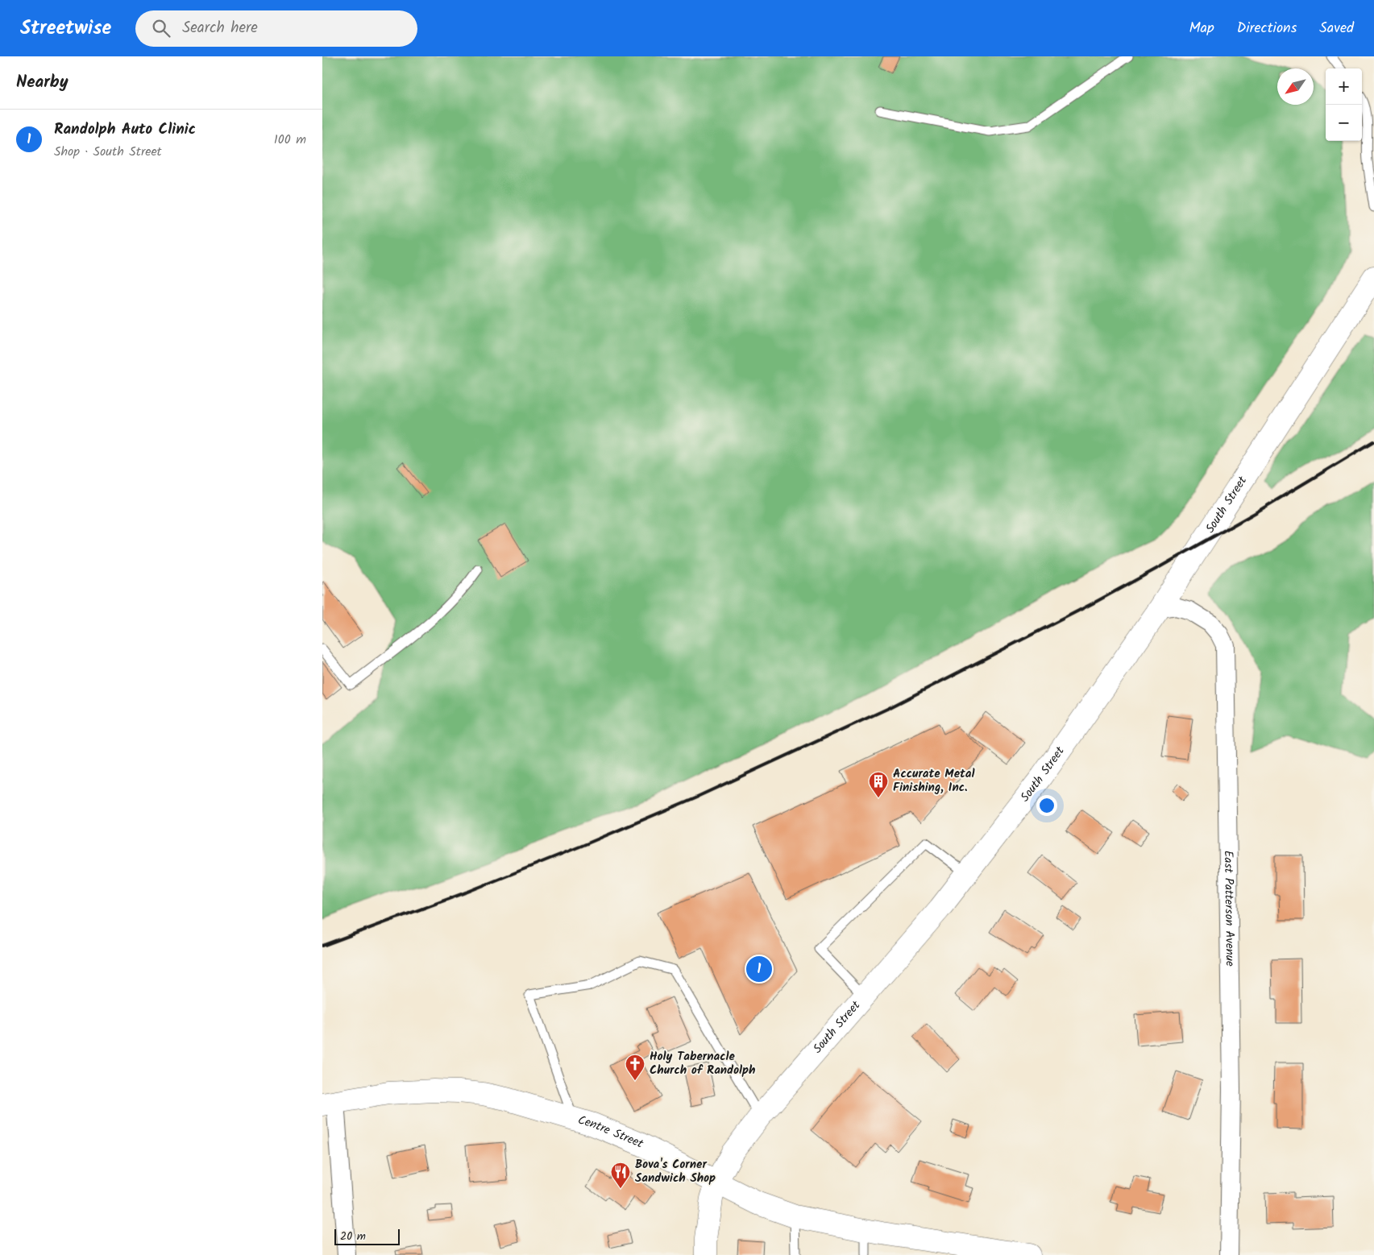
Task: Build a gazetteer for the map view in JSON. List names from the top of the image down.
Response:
{
  "streets": {
    "main road": ["South Street", "Centre Street"],
    "street": ["East Patterson Avenue"]
  },
  "crossings": [
    ["South Street", "East Patterson Avenue"],
    ["South Street", "Centre Street"]
  ],
  "places": {
    "building": ["Accurate Metal Finishing, Inc."],
    "church": ["Holy Tabernacle Church of Randolph"],
    "restaurant": ["Bova's Corner Sandwich Shop"]
  },
  "scale_bar": "20 m",
  "north": "bottom left",
  "page": {
    "header": "Streetwise",
    "search": "Search here",
    "nav": ["Map", "Directions", "Saved"],
    "heading": "Nearby",
    "map_buttons": ["+", "−"],
    "list": [
      {
        "mark": "1",
        "name": "Randolph Auto Clinic",
        "note": "Shop · South Street",
        "value": "100 m"
      }
    ],
    "pins": "1",
    "scale": "20 m"
  }
}
